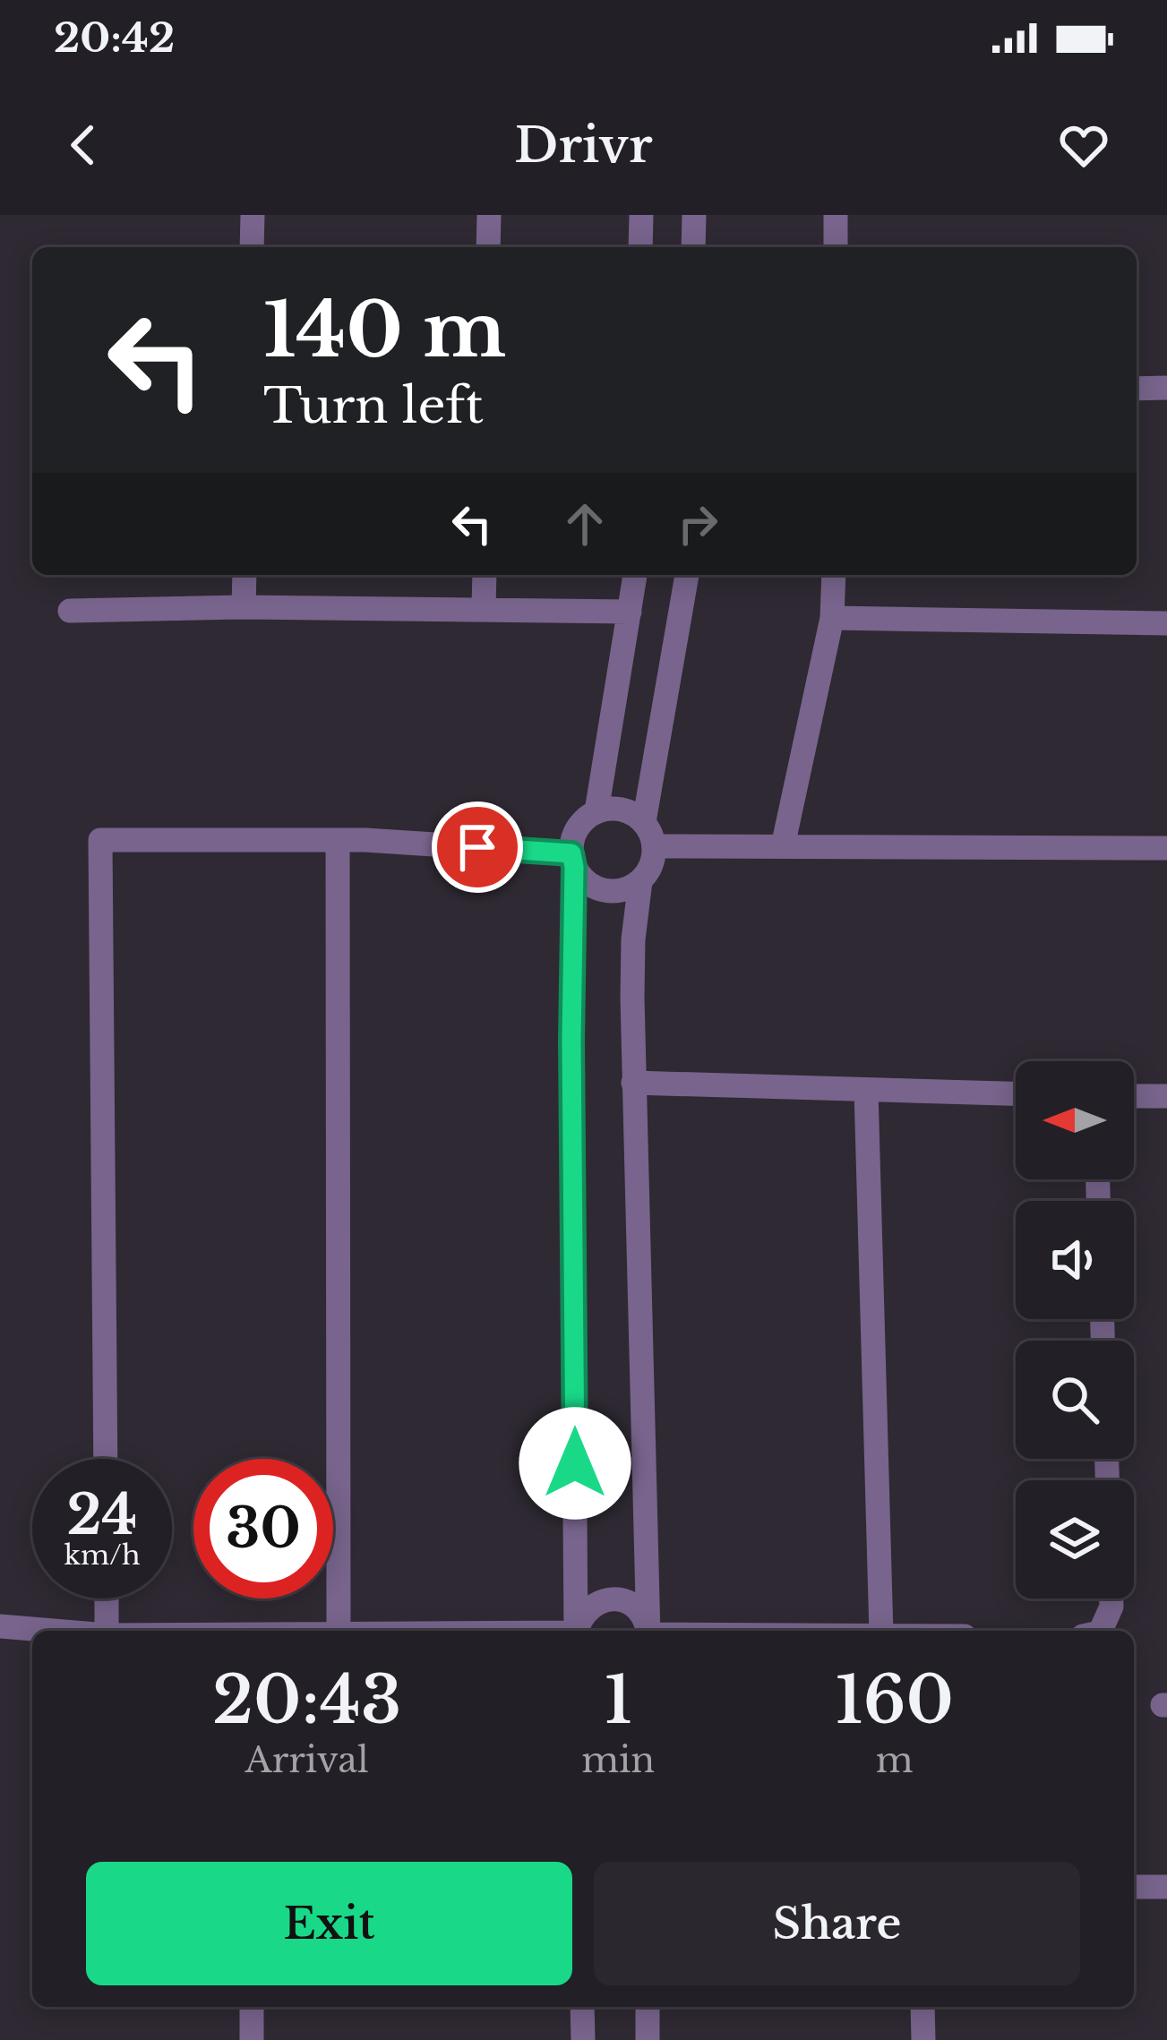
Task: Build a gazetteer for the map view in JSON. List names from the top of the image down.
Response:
{
  "north": "left",
  "page": {
    "status": "20:42",
    "header": "Drivr",
    "turn": ["140 m", "Turn left"],
    "speed": "24 km/h",
    "limit": "30",
    "eta": [
      "20:43",
      "Arrival",
      "1",
      "min",
      "160",
      "m"
    ],
    "buttons": ["Exit", "Share"]
  }
}
